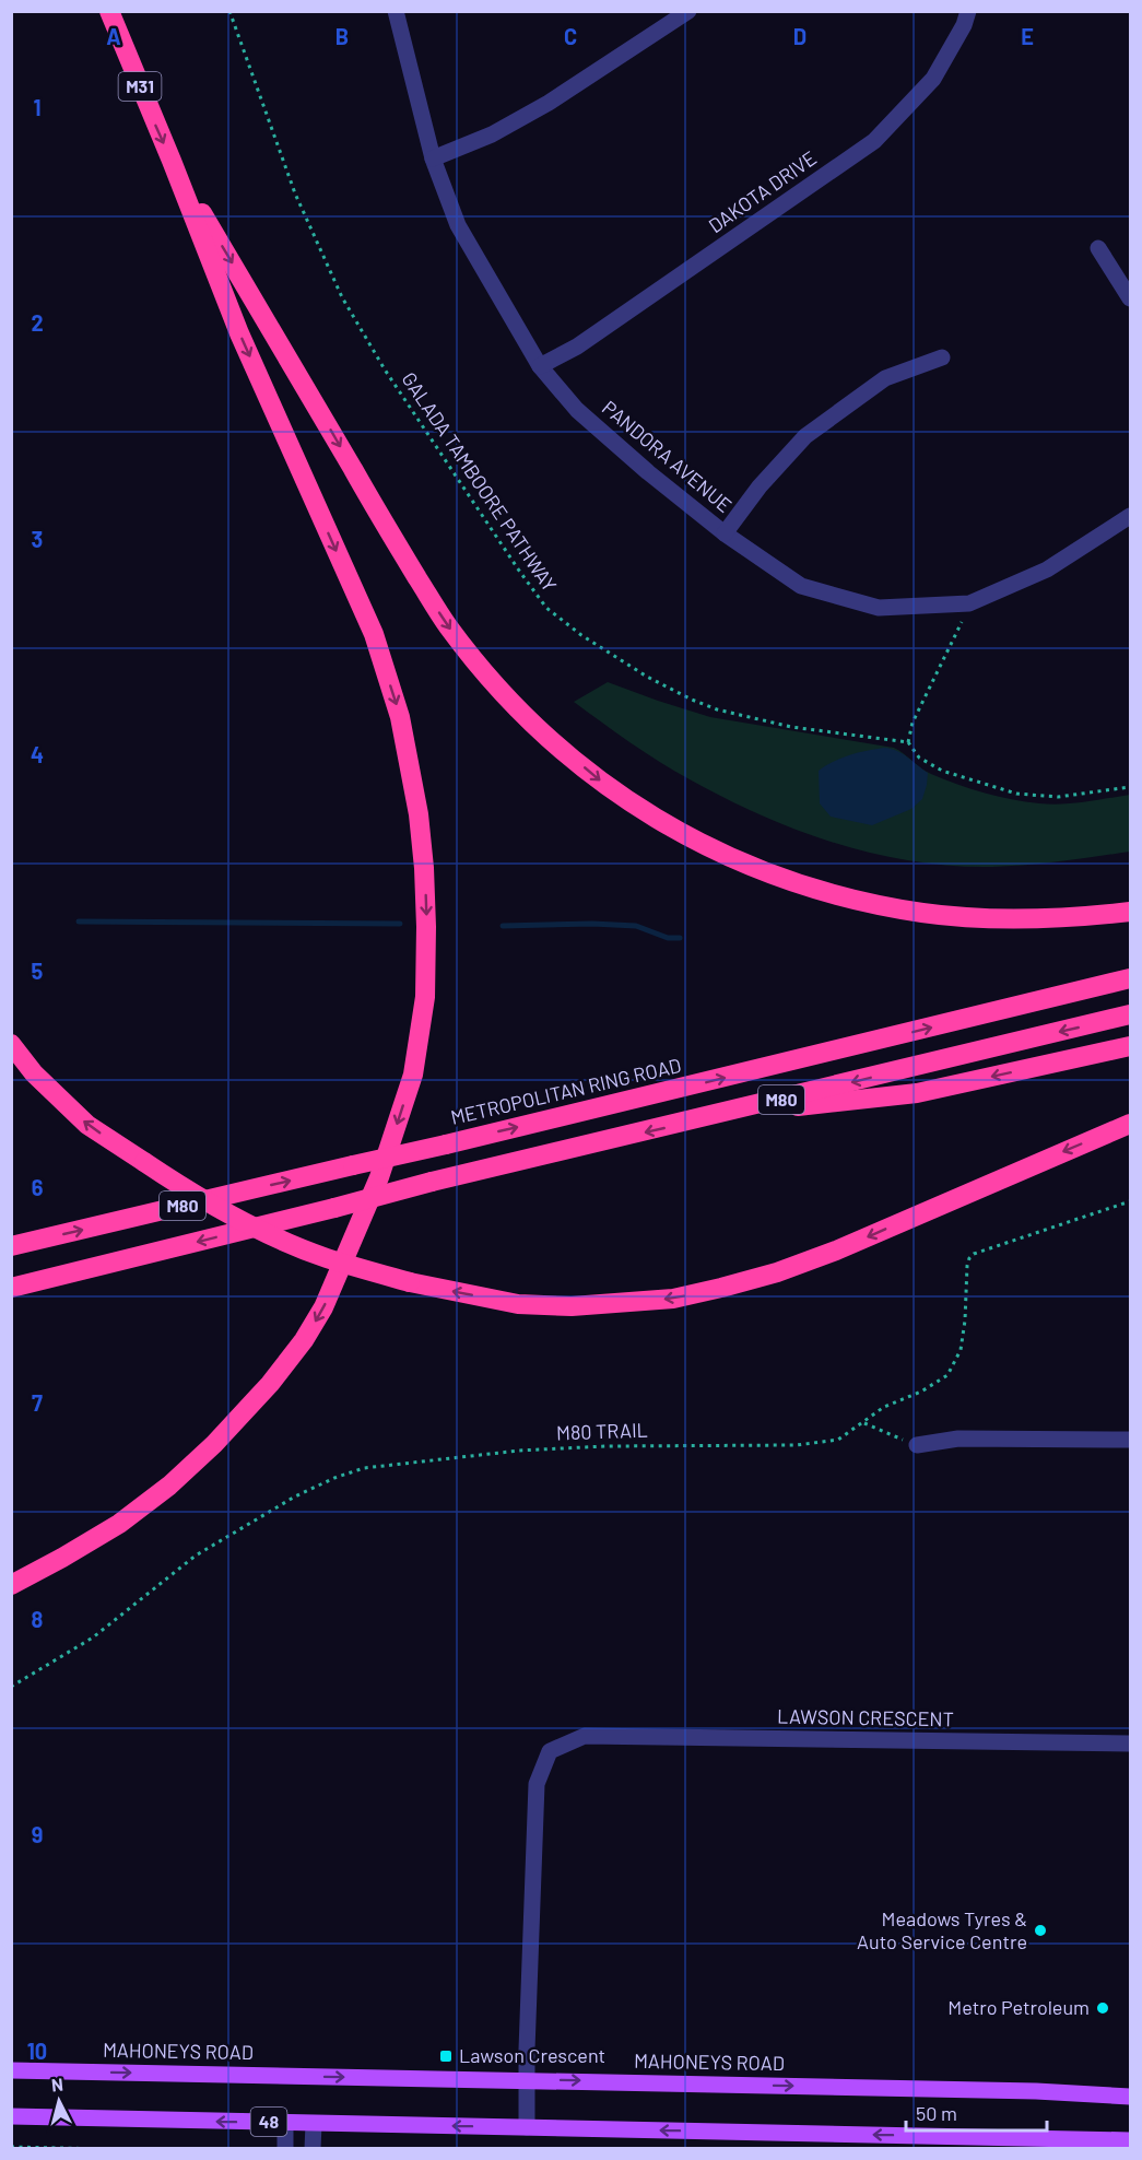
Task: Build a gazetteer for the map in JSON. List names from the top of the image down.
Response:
{
  "streets": {
    "highway": ["M31", "METROPOLITAN RING ROAD", "M80"],
    "main road": ["MAHONEYS ROAD", "48"],
    "street": ["DAKOTA DRIVE", "PANDORA AVENUE", "LAWSON CRESCENT"],
    "path": ["GALADA TAMBOORE PATHWAY", "M80 TRAIL"]
  },
  "crossings": [
    ["DAKOTA DRIVE", "PANDORA AVENUE"],
    ["LAWSON CRESCENT", "MAHONEYS ROAD"],
    ["LAWSON CRESCENT", "48"]
  ],
  "places": {
    "other": ["Meadows Tyres & Auto Service Centre", "Metro Petroleum"],
    "transit": ["Lawson Crescent"]
  },
  "scale_bar": "50 m",
  "north": "top",
  "grid": {
    "columns": [
      "A",
      "B",
      "C",
      "D",
      "E"
    ],
    "rows": [
      "1",
      "2",
      "3",
      "4",
      "5",
      "6",
      "7",
      "8",
      "9",
      "10"
    ]
  }
}
